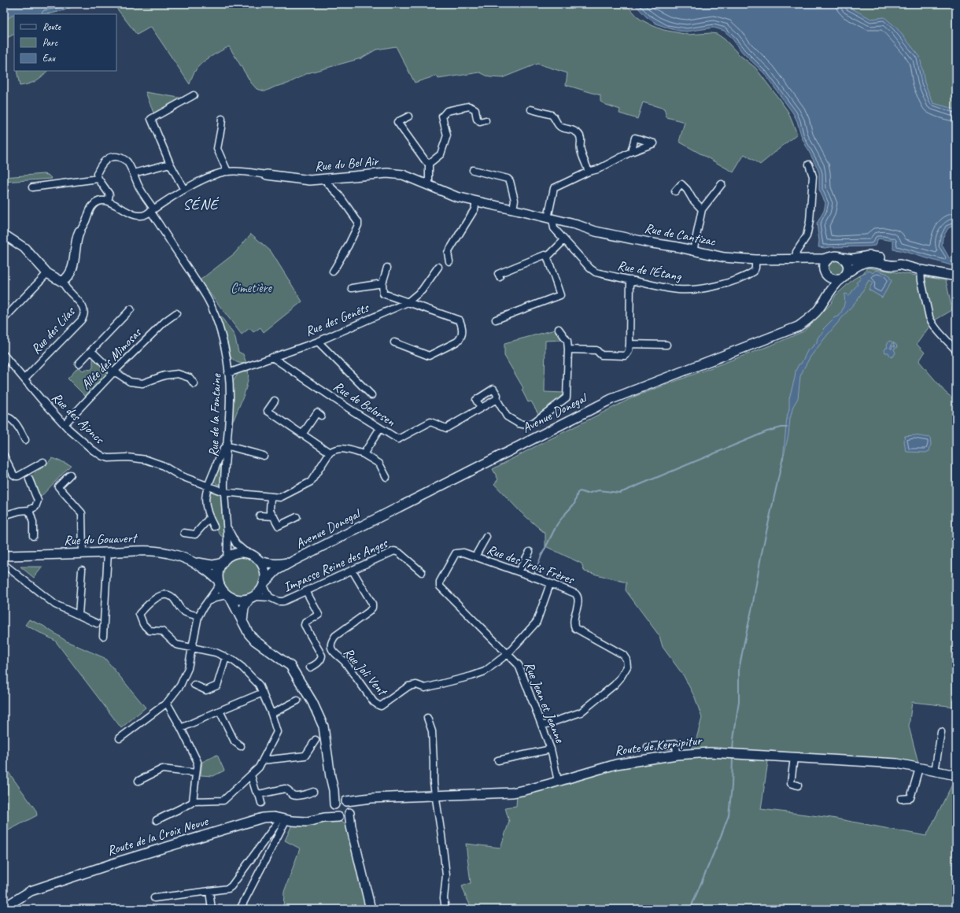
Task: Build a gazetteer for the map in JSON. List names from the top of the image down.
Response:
{
  "streets": {
    "street": [
      "Rue du Bel Air",
      "Rue de Cantizac",
      "Rue de l'Étang",
      "Rue des Genêts",
      "Rue des Lilas",
      "Allée des Mimosas",
      "Rue de Belorsen",
      "Avenue Donegal",
      "Rue de la Fontaine",
      "Rue des Ajoncs",
      "Rue du Gouavert",
      "Rue des Trois Frères",
      "Impasse Reine des Anges",
      "Rue Joli Vent",
      "Rue Jean et Jeanne",
      "Route de Kernipitur",
      "Route de la Croix Neuve"
    ]
  },
  "crossings": [
    ["Rue du Bel Air", "Rue de Cantizac"],
    ["Rue du Bel Air", "Rue de l'Étang"],
    ["Rue du Bel Air", "Rue de la Fontaine"],
    ["Rue de Cantizac", "Rue de l'Étang"],
    ["Rue de Cantizac", "Avenue Donegal"],
    ["Rue des Genêts", "Rue de Belorsen"],
    ["Rue des Genêts", "Rue de la Fontaine"],
    ["Rue des Lilas", "Rue des Ajoncs"],
    ["Allée des Mimosas", "Rue des Ajoncs"],
    ["Avenue Donegal", "Rue de la Fontaine"],
    ["Avenue Donegal", "Rue du Gouavert"],
    ["Avenue Donegal", "Impasse Reine des Anges"],
    ["Rue de la Fontaine", "Rue des Ajoncs"],
    ["Rue de la Fontaine", "Rue du Gouavert"],
    ["Rue de la Fontaine", "Impasse Reine des Anges"],
    ["Rue du Gouavert", "Impasse Reine des Anges"],
    ["Rue des Trois Frères", "Rue Jean et Jeanne"],
    ["Impasse Reine des Anges", "Rue Joli Vent"],
    ["Rue Joli Vent", "Rue Jean et Jeanne"],
    ["Rue Jean et Jeanne", "Route de Kernipitur"],
    ["Route de Kernipitur", "Route de la Croix Neuve"]
  ],
  "districts": ["SÉNÉ"],
  "parks": ["Cimetière"],
  "legend": ["Route", "Parc", "Eau"]
}
